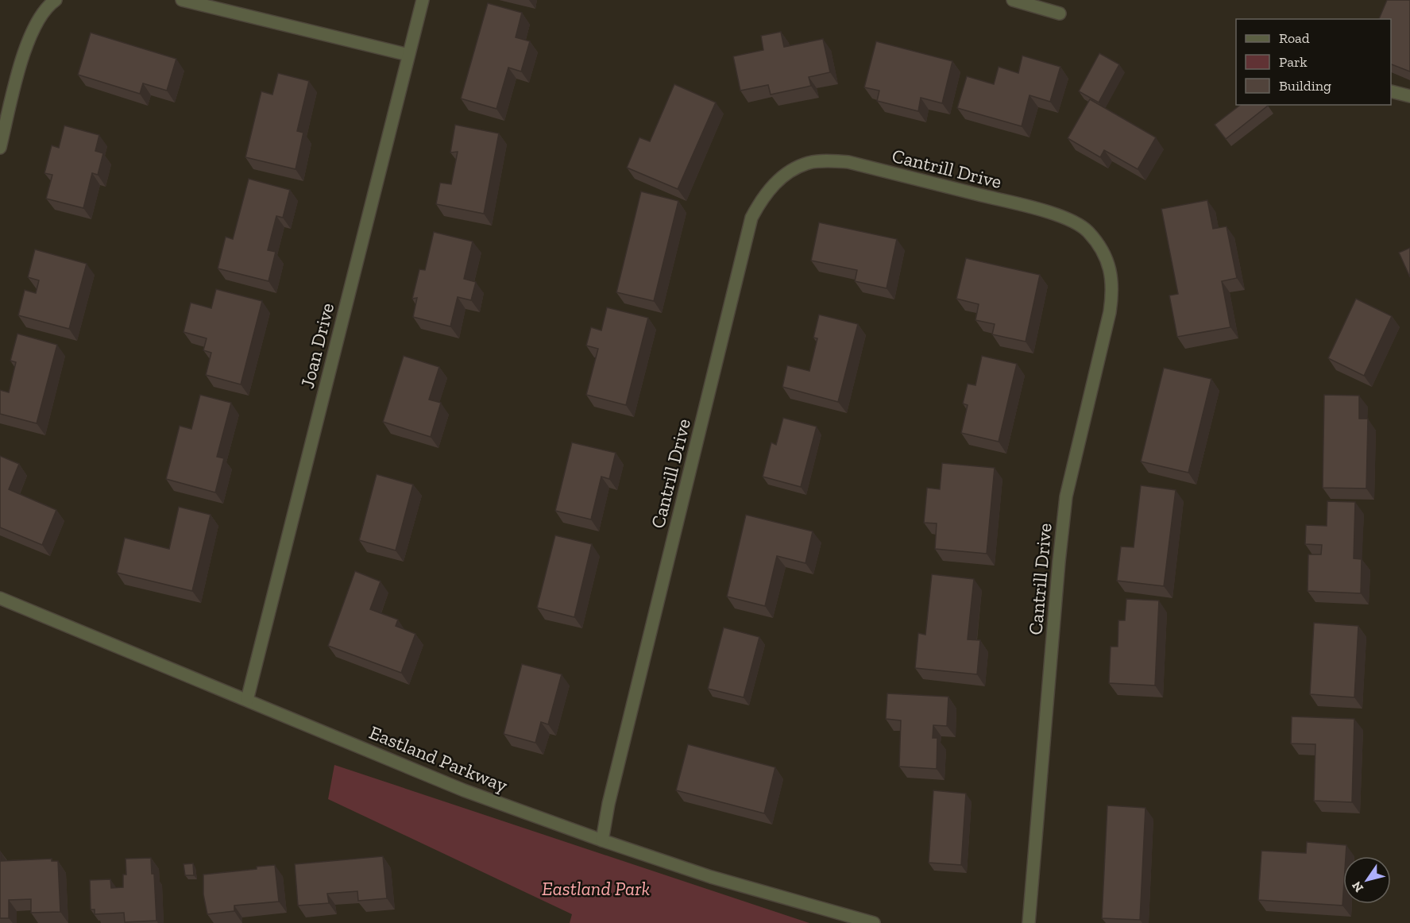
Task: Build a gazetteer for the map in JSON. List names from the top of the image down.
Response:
{
  "streets": {
    "street": ["Cantrill Drive", "Joan Drive", "Eastland Parkway"]
  },
  "crossings": [
    ["Cantrill Drive", "Eastland Parkway"],
    ["Joan Drive", "Eastland Parkway"]
  ],
  "parks": ["Eastland Park"],
  "legend": ["Road", "Park", "Building"],
  "north": "bottom left"
}
